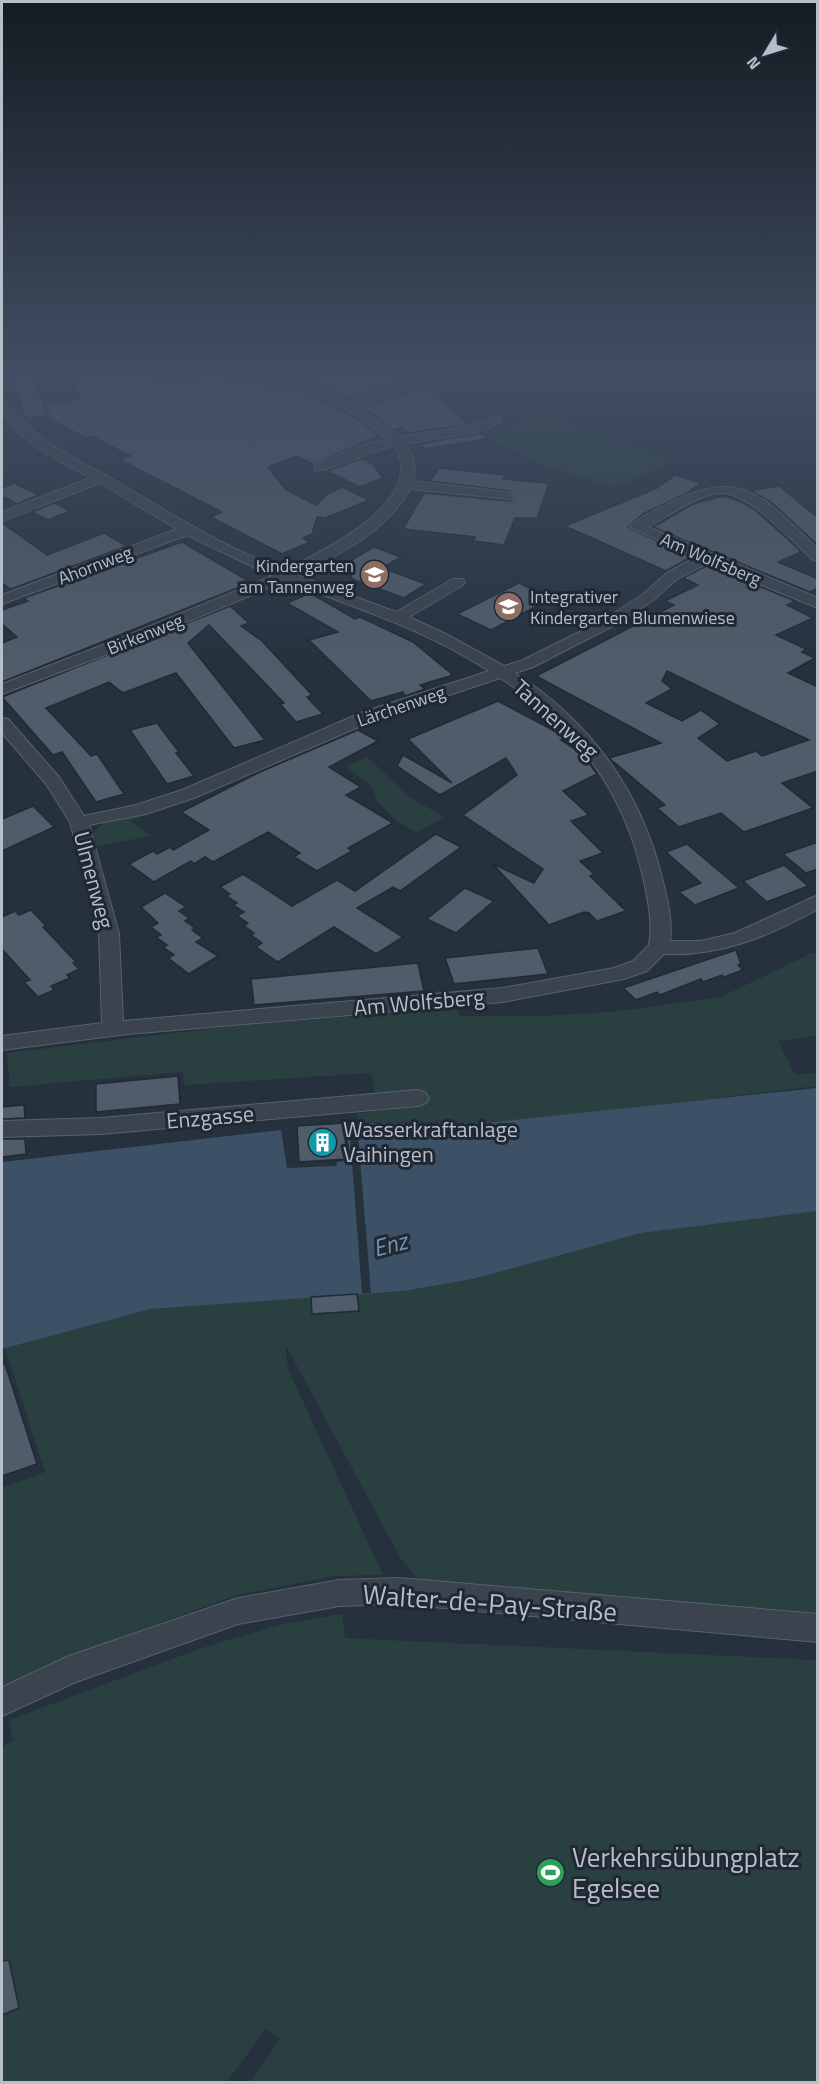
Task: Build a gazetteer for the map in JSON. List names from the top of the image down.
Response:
{
  "streets": {
    "street": [
      "Am Wolfsberg",
      "Ahornweg",
      "Birkenweg",
      "Lärchenweg",
      "Tannenweg",
      "Ulmenweg",
      "Enzgasse",
      "Walter-de-Pay-Straße"
    ]
  },
  "crossings": [
    ["Am Wolfsberg", "Lärchenweg"],
    ["Am Wolfsberg", "Tannenweg"],
    ["Am Wolfsberg", "Ulmenweg"],
    ["Ahornweg", "Tannenweg"],
    ["Birkenweg", "Tannenweg"],
    ["Lärchenweg", "Tannenweg"],
    ["Lärchenweg", "Ulmenweg"]
  ],
  "water": ["Enz"],
  "places": {
    "school or university": ["Kindergarten am Tannenweg", "Integrativer Kindergarten Blumenwiese"],
    "building": ["Wasserkraftanlage Vaihingen"],
    "sports": ["Verkehrsübungplatz Egelsee"]
  },
  "north": "bottom left"
}
